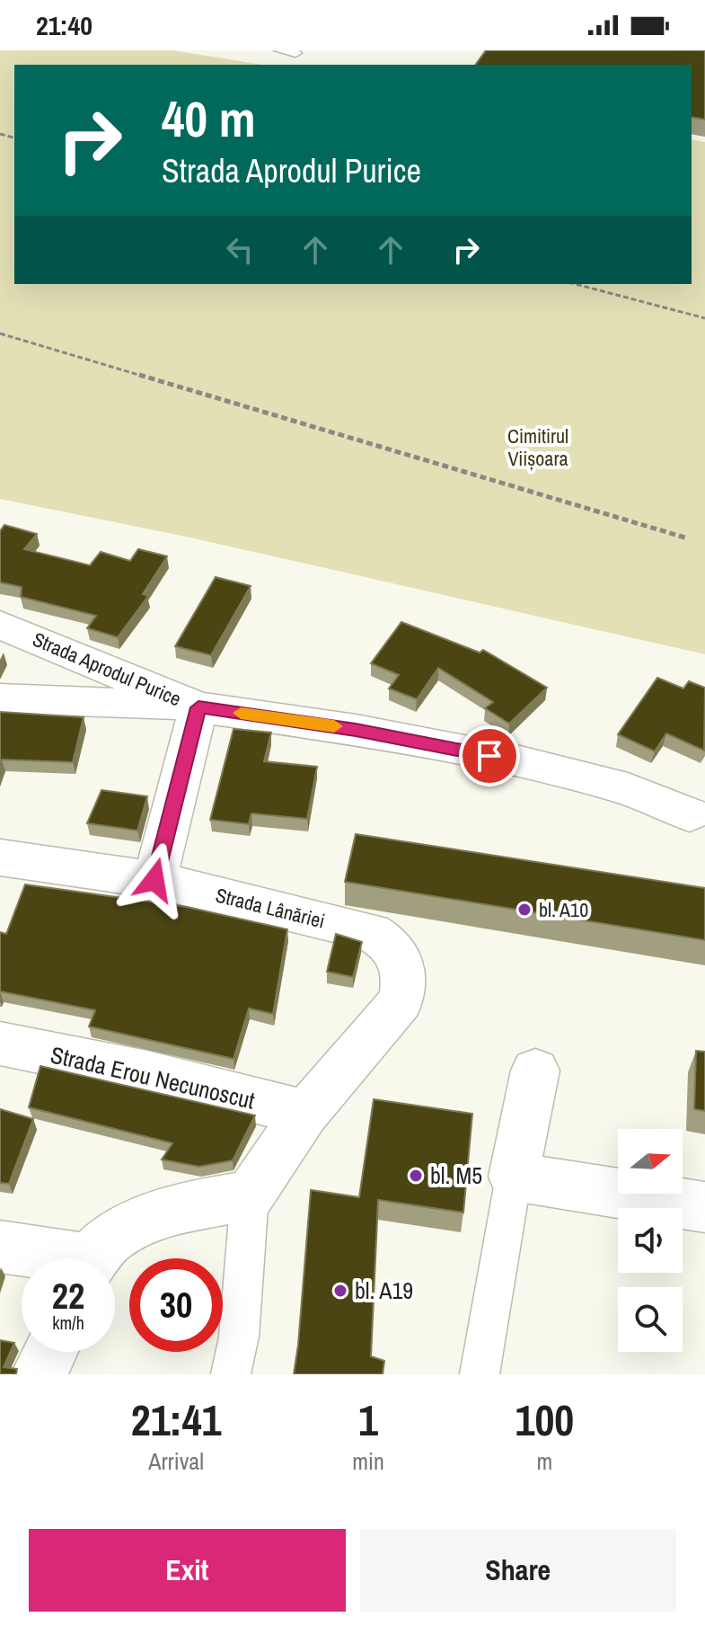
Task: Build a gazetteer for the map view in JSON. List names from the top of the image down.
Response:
{
  "streets": {
    "street": ["Strada Aprodul Purice", "Strada Lânăriei", "Strada Erou Necunoscut"]
  },
  "crossings": [
    ["Strada Lânăriei", "Strada Erou Necunoscut"]
  ],
  "parks": ["Cimitirul Viișoara"],
  "places": ["bl. A10", "bl. M5", "bl. A19"],
  "north": "right",
  "page": {
    "status": "21:40",
    "turn": ["40 m", "Strada Aprodul Purice"],
    "speed": "22 km/h",
    "limit": "30",
    "eta": [
      "21:41",
      "Arrival",
      "1",
      "min",
      "100",
      "m"
    ],
    "buttons": ["Exit", "Share"]
  }
}
